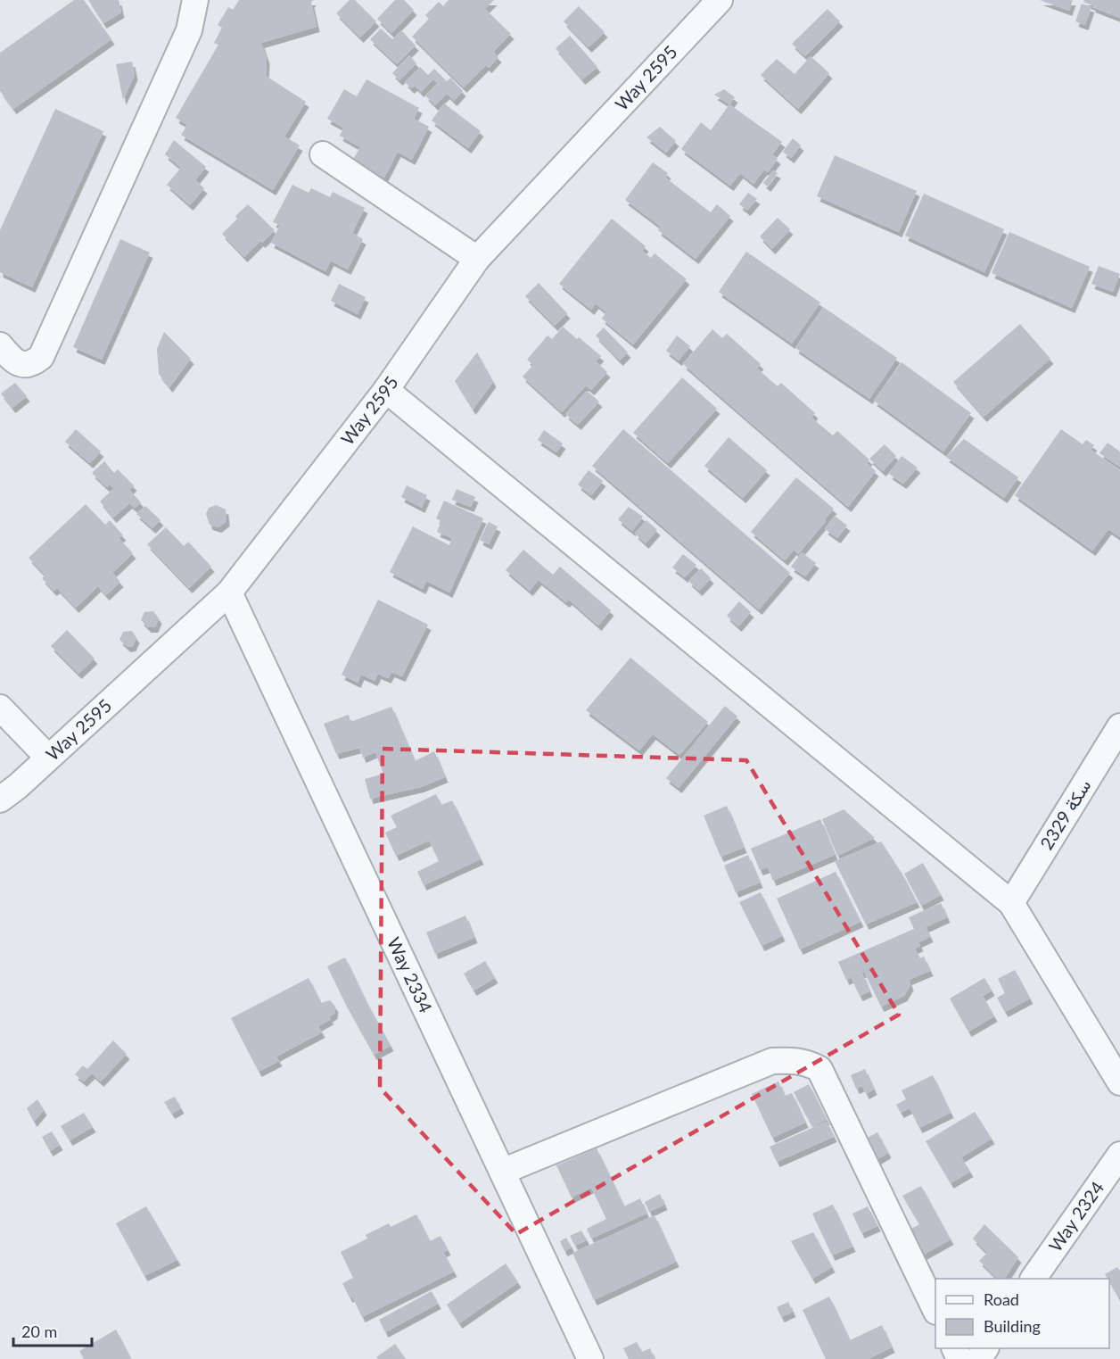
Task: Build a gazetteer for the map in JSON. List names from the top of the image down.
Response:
{
  "streets": {
    "street": [
      "Way 2595",
      "سكة 2329",
      "Way 2334",
      "Way 2324"
    ]
  },
  "crossings": [
    ["Way 2595", "Way 2334"]
  ],
  "legend": ["Road", "Building"],
  "scale_bar": "20 m"
}
